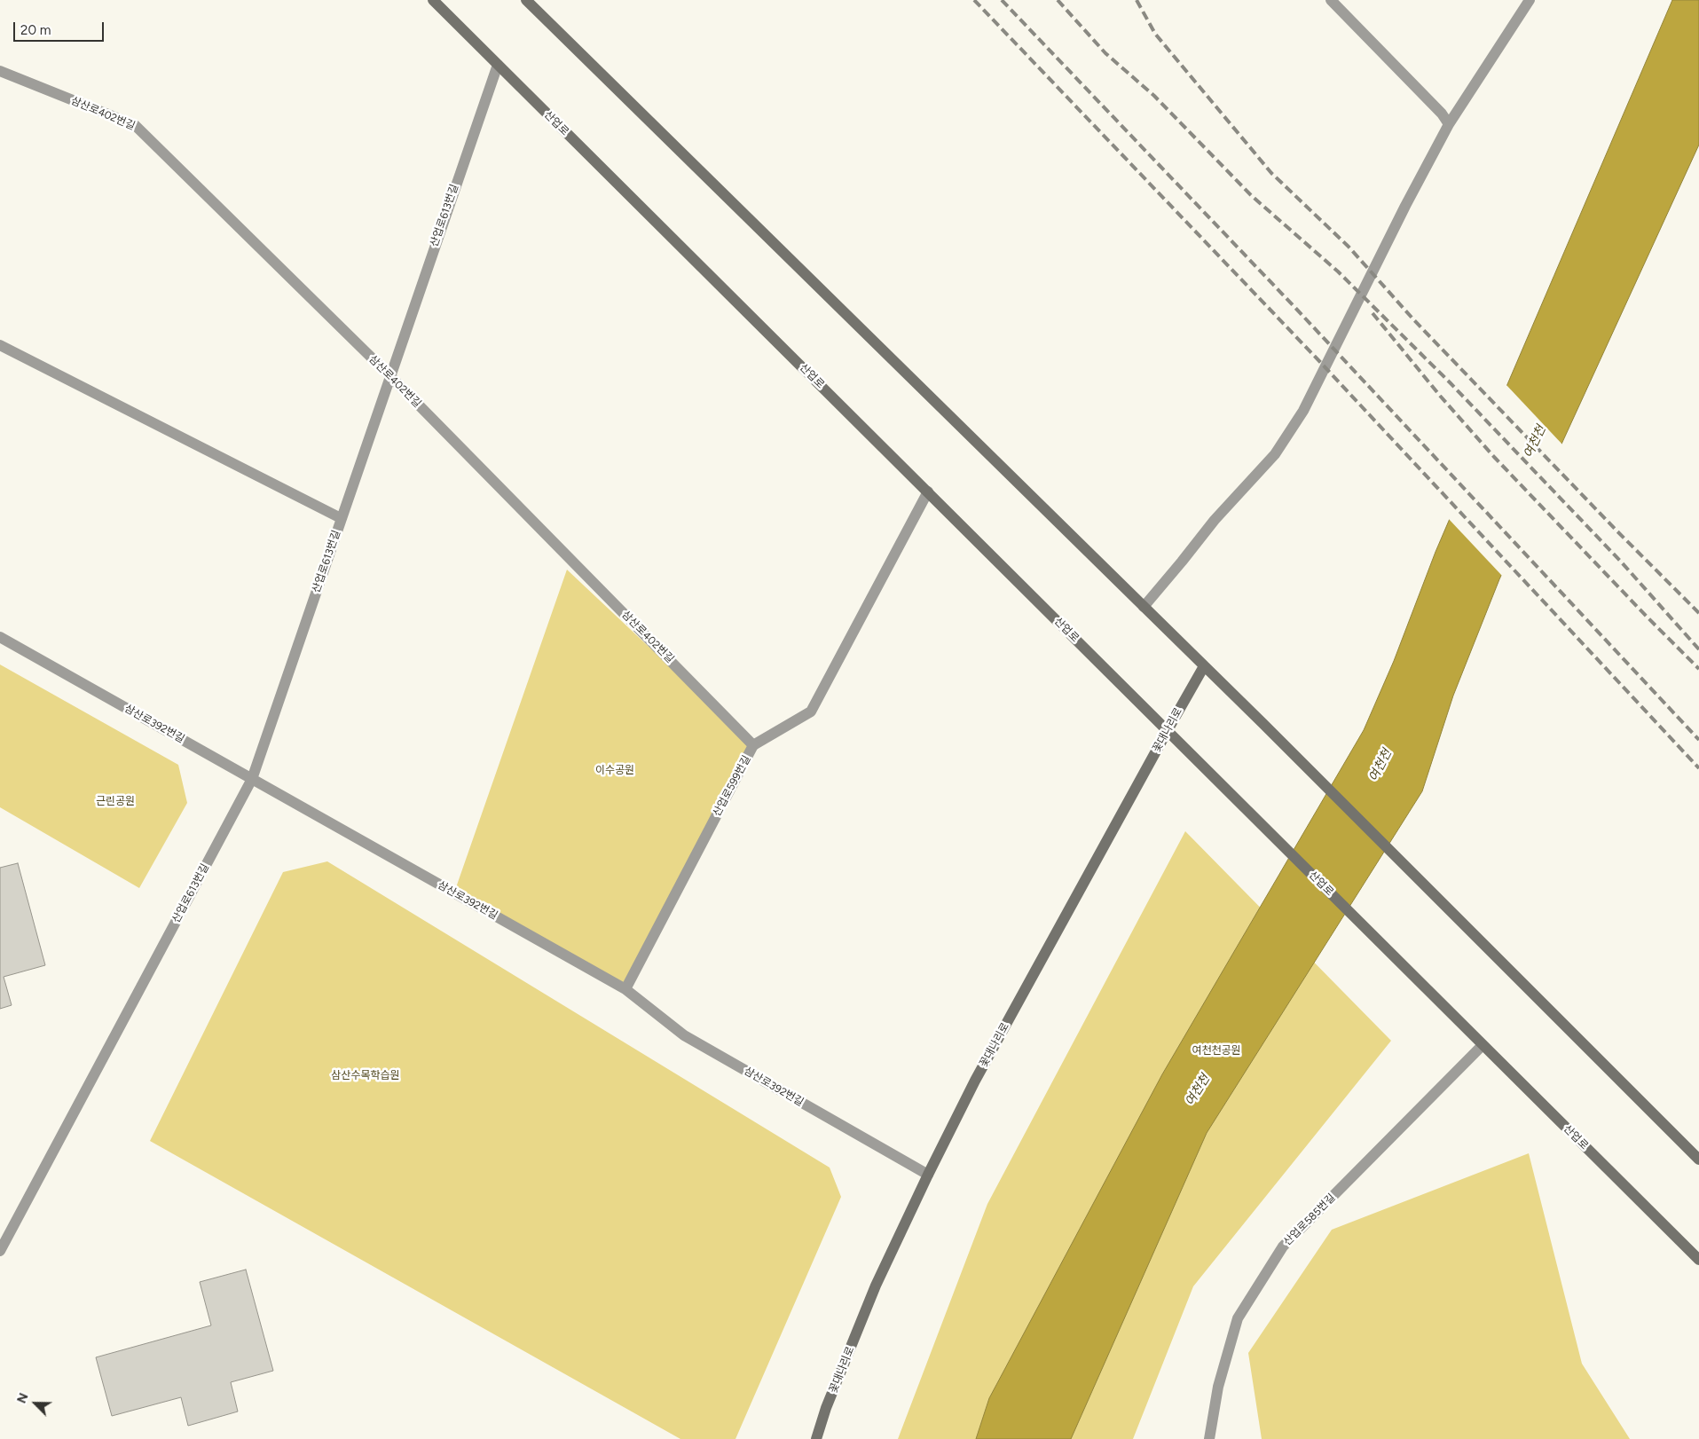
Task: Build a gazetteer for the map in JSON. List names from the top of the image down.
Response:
{
  "streets": {
    "main road": ["산업로", "꽃대나리로"],
    "street": [
      "삼산로402번길",
      "산업로613번길",
      "삼산로392번길",
      "산업로599번길",
      "산업로585번길"
    ]
  },
  "crossings": [
    ["삼산로402번길", "산업로613번길"],
    ["삼산로402번길", "산업로599번길"],
    ["산업로", "산업로613번길"],
    ["산업로", "꽃대나리로"],
    ["산업로", "산업로599번길"],
    ["산업로", "산업로585번길"],
    ["산업로613번길", "삼산로392번길"],
    ["삼산로392번길", "꽃대나리로"],
    ["삼산로392번길", "산업로599번길"]
  ],
  "water": ["여천천"],
  "parks": [
    "이수공원",
    "근린공원",
    "여천천공원",
    "삼산수목학습원"
  ],
  "scale_bar": "20 m",
  "north": "top left"
}
